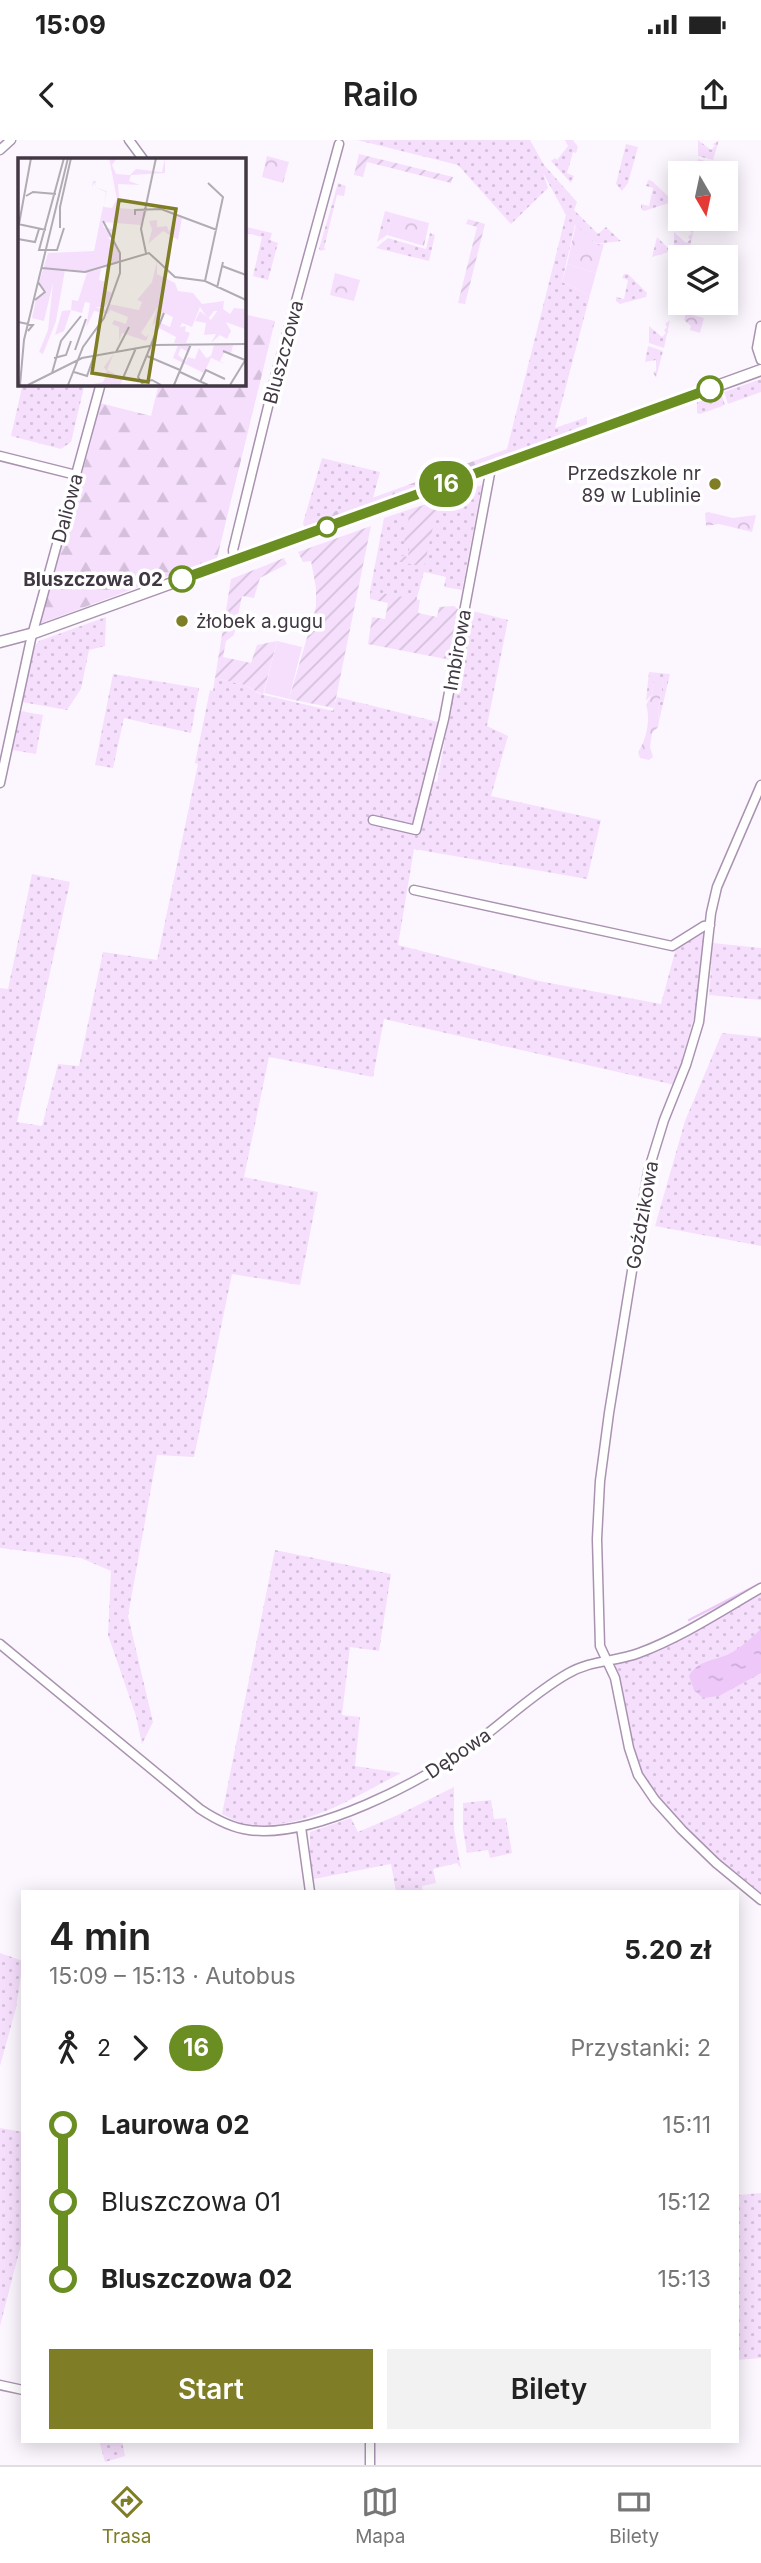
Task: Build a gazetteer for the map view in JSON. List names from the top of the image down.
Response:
{
  "streets": {
    "street": [
      "Bluszczowa",
      "Daliowa",
      "Imbirowa",
      "Goździkowa",
      "Dębowa"
    ]
  },
  "crossings": [
    ["Goździkowa", "Dębowa"]
  ],
  "places": ["Przedszkole nr 89 w Lublinie", "Bluszczowa 02", "żłobek a.gugu"],
  "lines": ["bus line 16"],
  "north": "bottom",
  "page": {
    "status": "15:09",
    "header": "Railo",
    "on_map": "16",
    "heading": ["4 min", "15:09 – 15:13 · Autobus", "5.20 zł"],
    "legs": ["2", "16", "Przystanki: 2"],
    "list": [
      {
        "name": "Laurowa 02",
        "value": "15:11"
      },
      {
        "name": "Bluszczowa 01",
        "value": "15:12"
      },
      {
        "name": "Bluszczowa 02",
        "value": "15:13"
      }
    ],
    "buttons": ["Start", "Bilety"],
    "tabs": ["Trasa", "Mapa", "Bilety"]
  }
}
